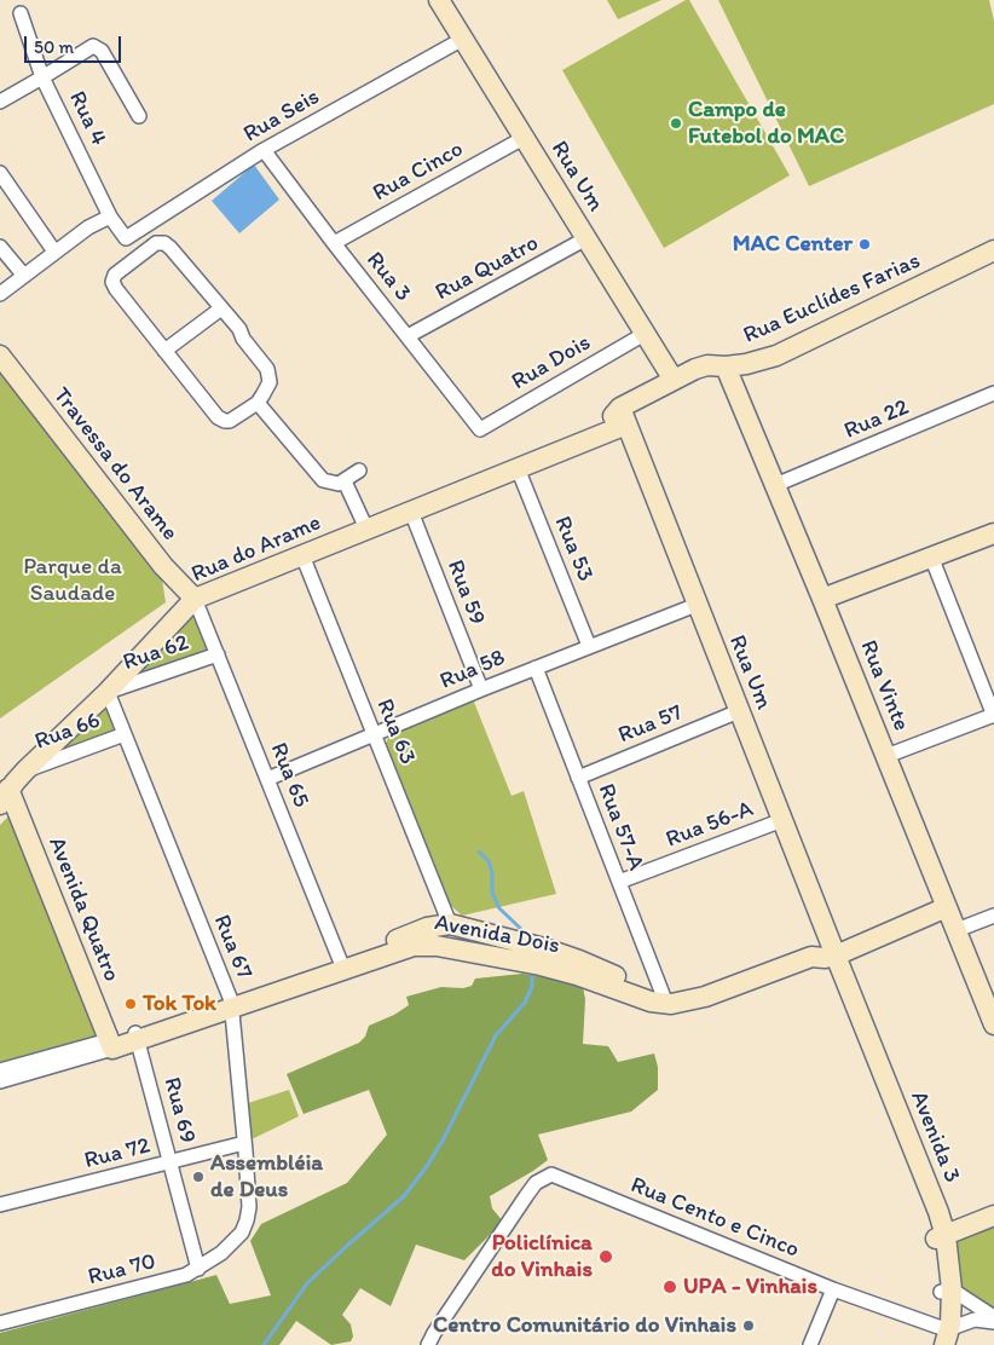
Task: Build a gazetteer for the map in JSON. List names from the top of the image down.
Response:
{
  "streets": {
    "street": [
      "Rua Seis",
      "Rua 4",
      "Rua Cinco",
      "Rua Um",
      "Rua Quatro",
      "Rua 3",
      "Rua Euclídes Farias",
      "Rua Dois",
      "Rua 22",
      "Travessa do Arame",
      "Rua do Arame",
      "Rua 53",
      "Rua 59",
      "Rua 62",
      "Rua 58",
      "Rua Vinte",
      "Rua 57",
      "Rua 66",
      "Rua 63",
      "Rua 65",
      "Rua 56-A",
      "Rua 57-A",
      "Avenida Quatro",
      "Avenida Dois",
      "Rua 67",
      "Rua 69",
      "Avenida 3",
      "Rua 72",
      "Rua Cento e Cinco",
      "Rua 70"
    ]
  },
  "crossings": [
    ["Rua Seis", "Rua 4"],
    ["Rua Seis", "Rua Um"],
    ["Rua Seis", "Rua 3"],
    ["Rua Cinco", "Rua Um"],
    ["Rua Cinco", "Rua 3"],
    ["Rua Um", "Rua Quatro"],
    ["Rua Um", "Rua Euclídes Farias"],
    ["Rua Um", "Rua Dois"],
    ["Rua Um", "Rua 58"],
    ["Rua Um", "Rua 57"],
    ["Rua Um", "Rua 56-A"],
    ["Rua Um", "Avenida Dois"],
    ["Rua Um", "Avenida 3"],
    ["Rua Quatro", "Rua 3"],
    ["Rua 3", "Rua Dois"],
    ["Rua Euclídes Farias", "Rua do Arame"],
    ["Rua Euclídes Farias", "Rua Vinte"],
    ["Rua 22", "Rua Vinte"],
    ["Travessa do Arame", "Rua do Arame"],
    ["Travessa do Arame", "Rua 65"],
    ["Rua do Arame", "Rua 53"],
    ["Rua do Arame", "Rua 59"],
    ["Rua do Arame", "Rua 62"],
    ["Rua do Arame", "Rua 66"],
    ["Rua do Arame", "Rua 63"],
    ["Rua do Arame", "Rua 65"],
    ["Rua do Arame", "Avenida Quatro"],
    ["Rua do Arame", "Rua 67"],
    ["Rua 53", "Rua 58"],
    ["Rua 59", "Rua 58"],
    ["Rua 62", "Rua 65"],
    ["Rua 62", "Rua 67"],
    ["Rua 58", "Rua 63"],
    ["Rua 58", "Rua 65"],
    ["Rua 58", "Rua 57-A"],
    ["Rua 57", "Rua 57-A"],
    ["Rua 66", "Rua 67"],
    ["Rua 63", "Avenida Dois"],
    ["Rua 65", "Avenida Dois"],
    ["Rua 56-A", "Rua 57-A"],
    ["Rua 57-A", "Avenida Dois"],
    ["Avenida Quatro", "Avenida Dois"],
    ["Avenida Dois", "Rua 67"],
    ["Avenida Dois", "Rua 69"],
    ["Avenida Dois", "Avenida 3"],
    ["Rua 67", "Rua 72"],
    ["Rua 67", "Rua 70"],
    ["Rua 69", "Rua 72"],
    ["Rua 69", "Rua 70"],
    ["Avenida 3", "Rua Cento e Cinco"]
  ],
  "parks": ["Parque da Saudade"],
  "places": [
    "Campo de Futebol do MAC",
    "MAC Center",
    "Tok Tok",
    "Assembléia de Deus",
    "Policlínica do Vinhais",
    "UPA - Vinhais",
    "Centro Comunitário do Vinhais"
  ],
  "scale_bar": "50 m"
}
